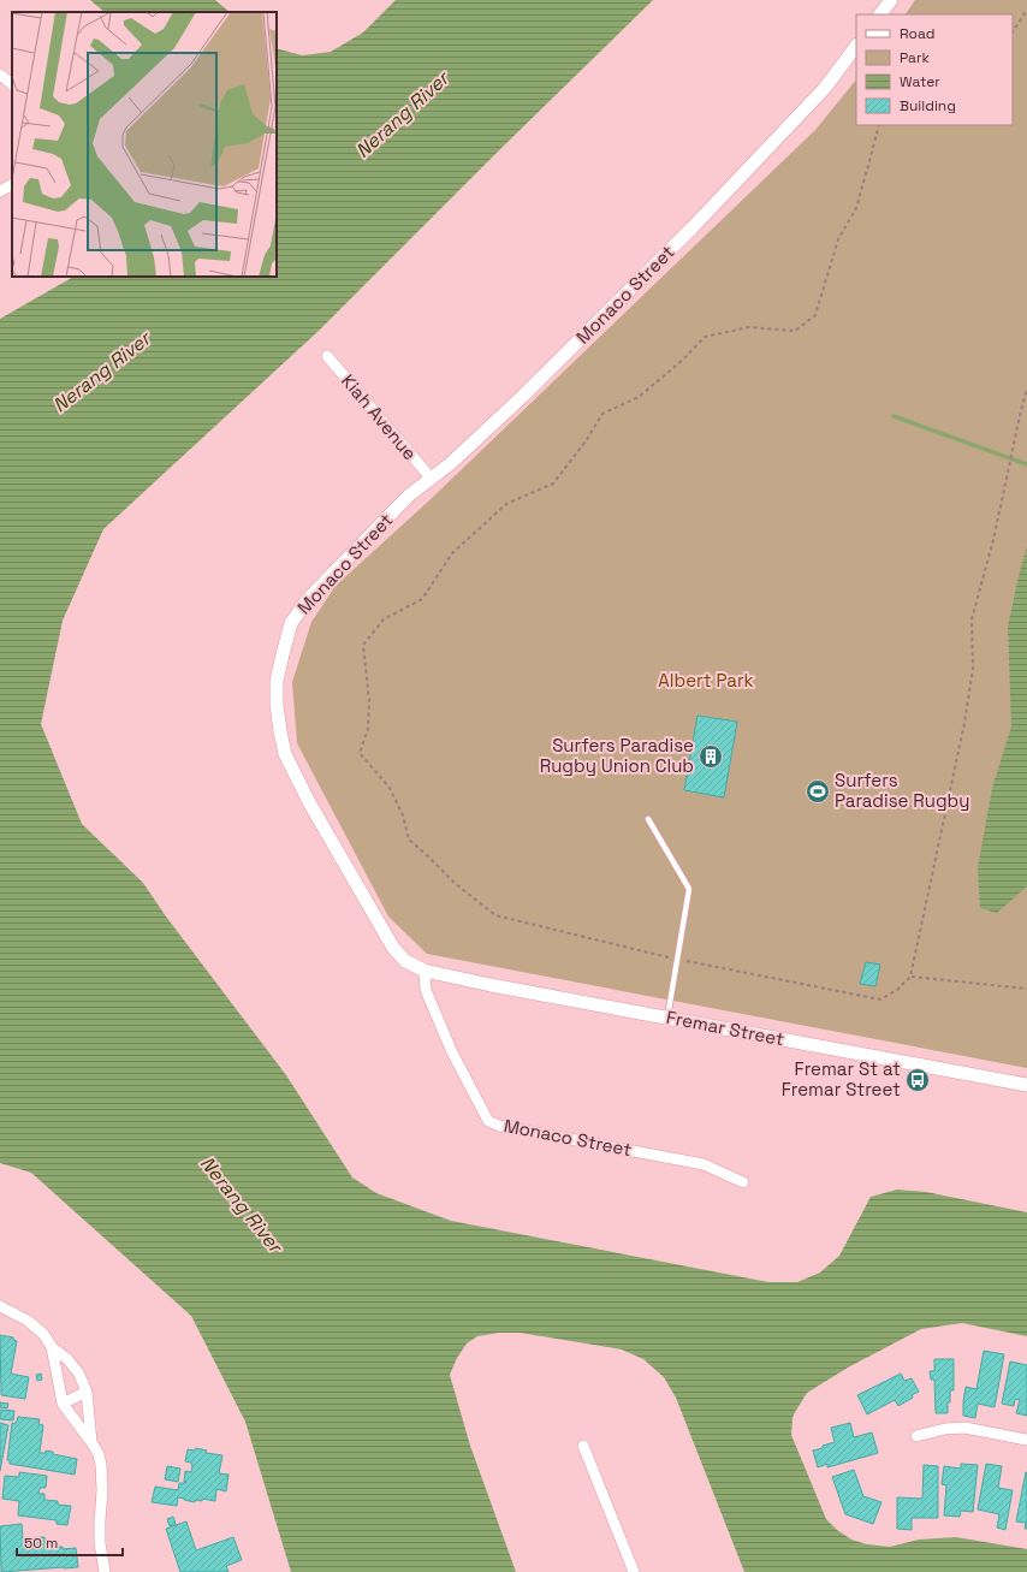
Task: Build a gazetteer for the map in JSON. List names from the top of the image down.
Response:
{
  "streets": {
    "street": ["Monaco Street", "Kiah Avenue", "Fremar Street"]
  },
  "crossings": [
    ["Monaco Street", "Kiah Avenue"],
    ["Monaco Street", "Fremar Street"]
  ],
  "water": ["Nerang River"],
  "parks": ["Albert Park"],
  "places": {
    "building": ["Surfers Paradise Rugby Union Club"],
    "sports": ["Surfers Paradise Rugby"],
    "bus stop": ["Fremar St at Fremar Street"]
  },
  "legend": [
    "Road",
    "Park",
    "Water",
    "Building"
  ],
  "scale_bar": "50 m"
}
